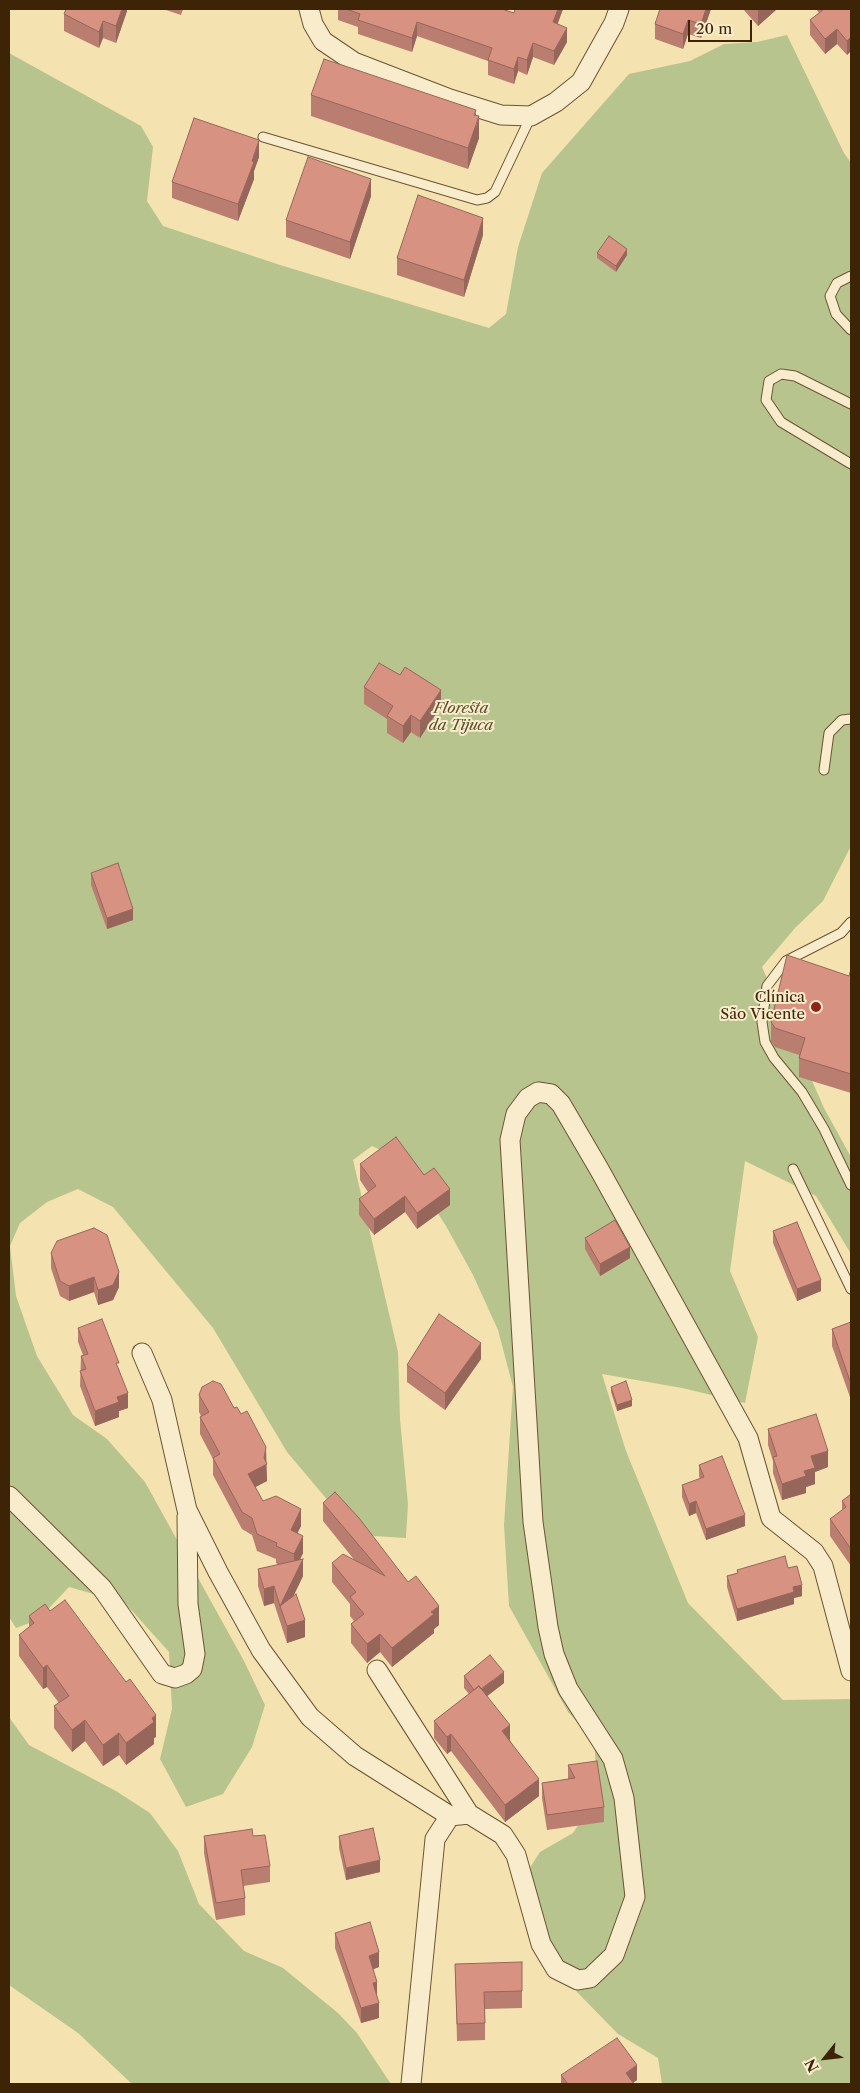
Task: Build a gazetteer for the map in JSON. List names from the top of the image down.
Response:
{
  "parks": ["Floresta da Tijuca"],
  "places": ["Clínica São Vicente"],
  "scale_bar": "20 m",
  "north": "bottom left"
}
